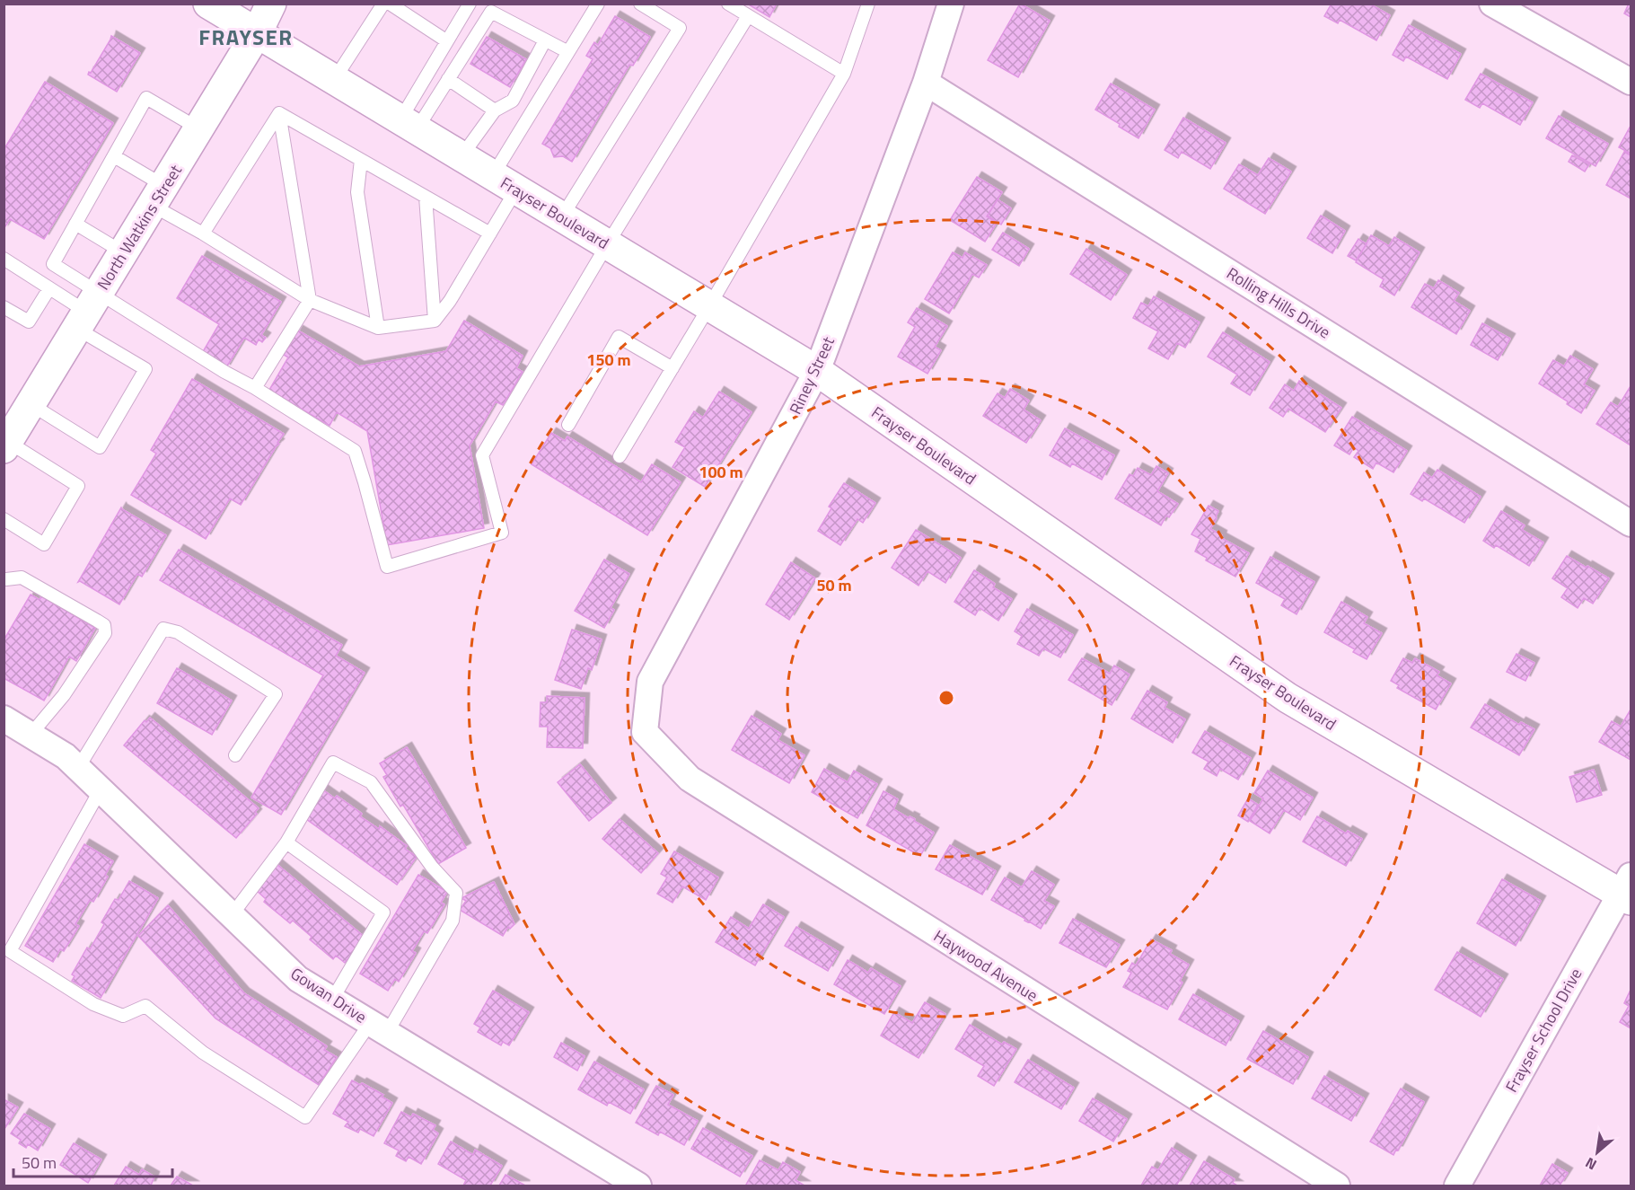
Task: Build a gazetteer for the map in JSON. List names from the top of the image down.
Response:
{
  "streets": {
    "main road": ["Frayser Boulevard", "North Watkins Street"],
    "street": [
      "Rolling Hills Drive",
      "Riney Street",
      "Haywood Avenue",
      "Gowan Drive",
      "Frayser School Drive"
    ]
  },
  "crossings": [
    ["Frayser Boulevard", "North Watkins Street"],
    ["Frayser Boulevard", "Riney Street"],
    ["Frayser Boulevard", "Frayser School Drive"],
    ["Rolling Hills Drive", "Riney Street"],
    ["Riney Street", "Haywood Avenue"]
  ],
  "districts": ["FRAYSER"],
  "scale_bar": "50 m",
  "north": "bottom left",
  "rings": ["150 m", "100 m", "50 m"]
}
